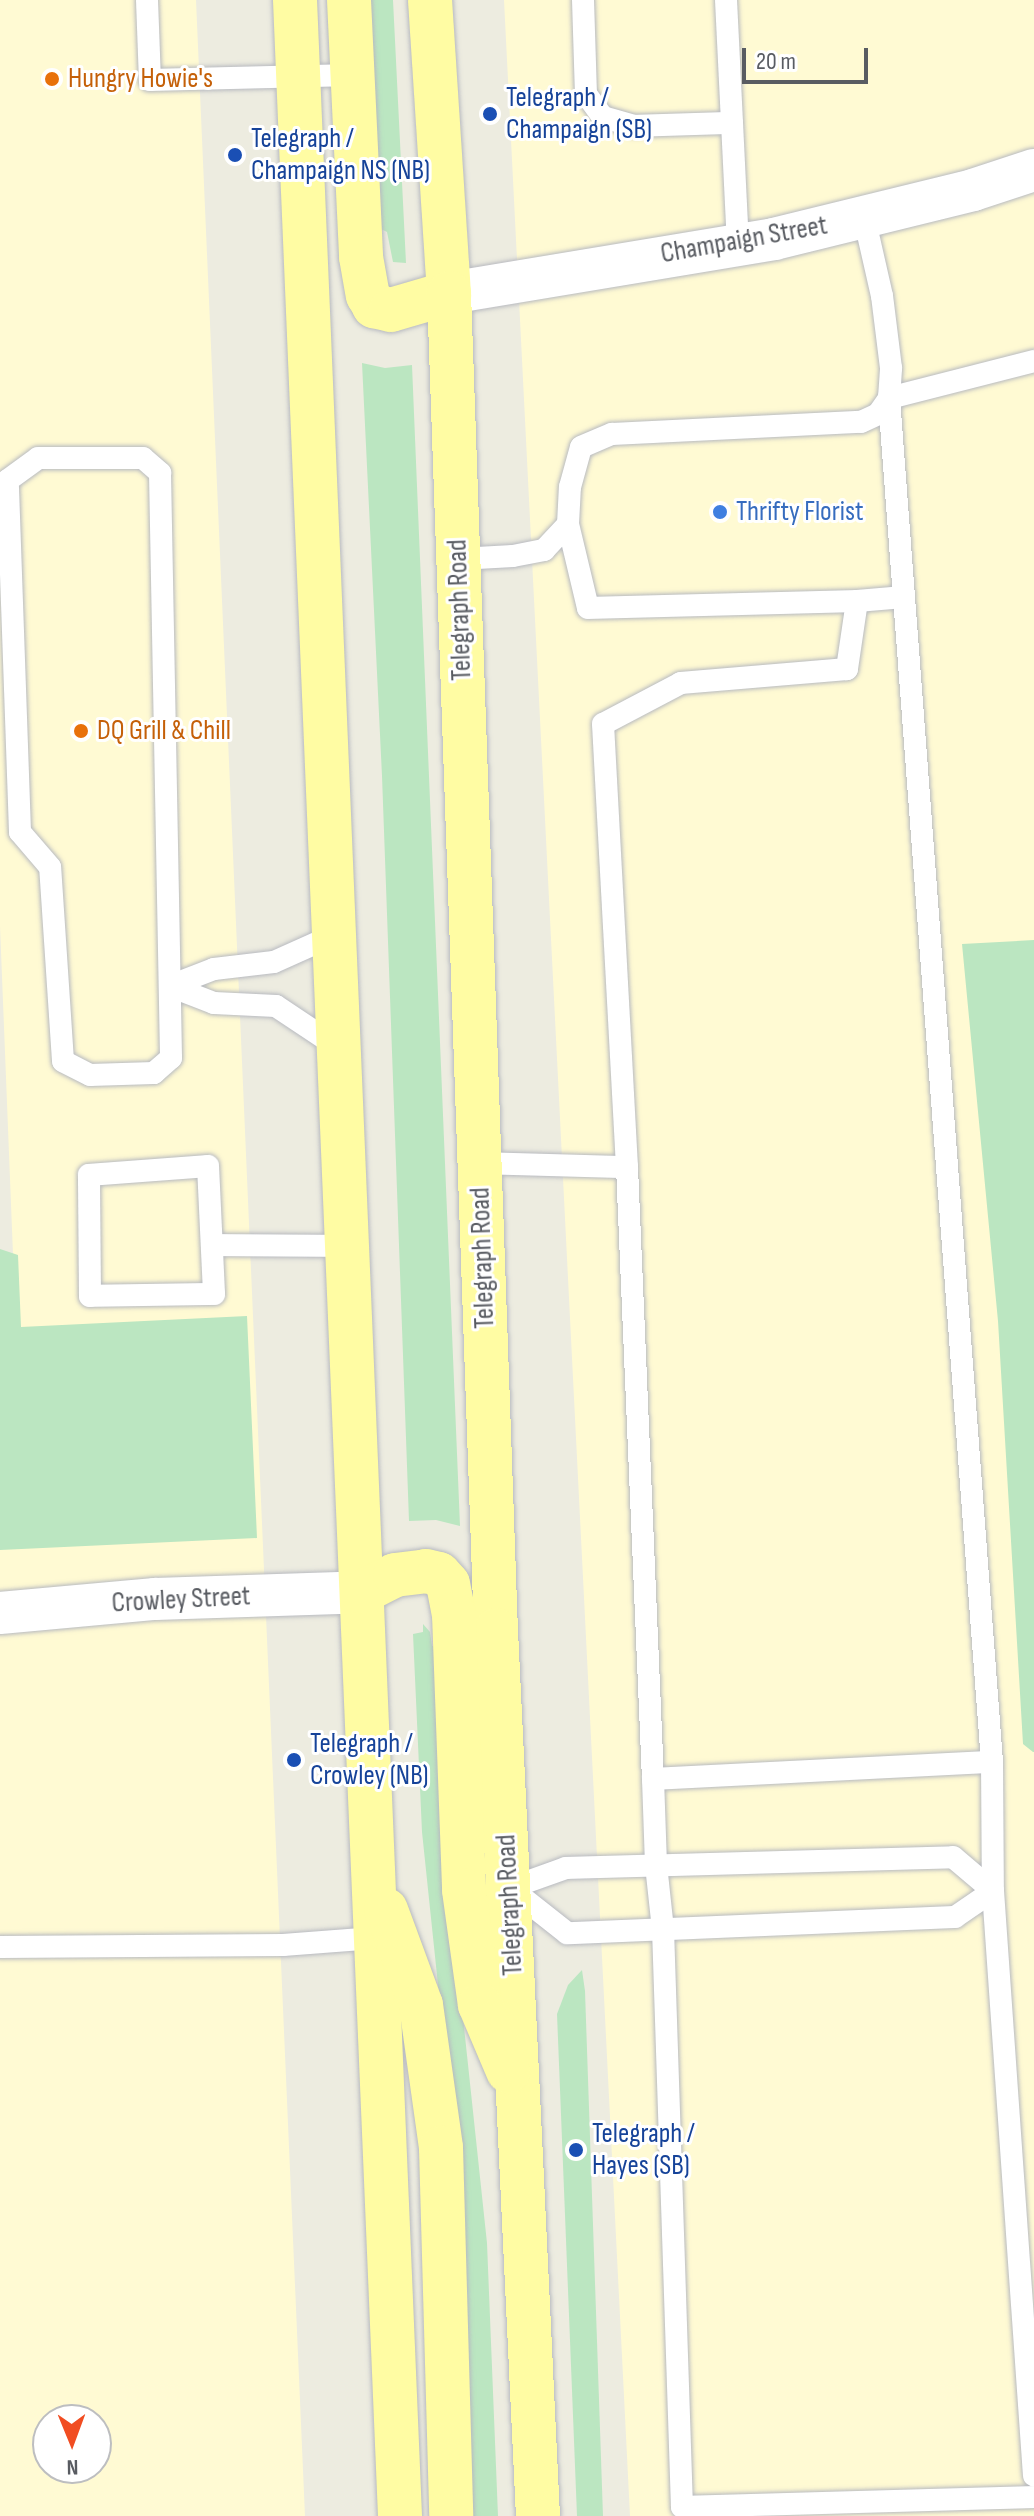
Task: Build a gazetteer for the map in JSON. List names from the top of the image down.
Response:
{
  "streets": {
    "main road": ["Telegraph Road"],
    "street": ["Champaign Street", "Crowley Street"]
  },
  "crossings": [
    ["Champaign Street", "Telegraph Road"]
  ],
  "places": [
    "Hungry Howie's",
    "Telegraph / Champaign (SB)",
    "Telegraph / Champaign NS (NB)",
    "Thrifty Florist",
    "DQ Grill & Chill",
    "Telegraph / Crowley (NB)",
    "Telegraph / Hayes (SB)"
  ],
  "scale_bar": "20 m",
  "north": "bottom"
}
